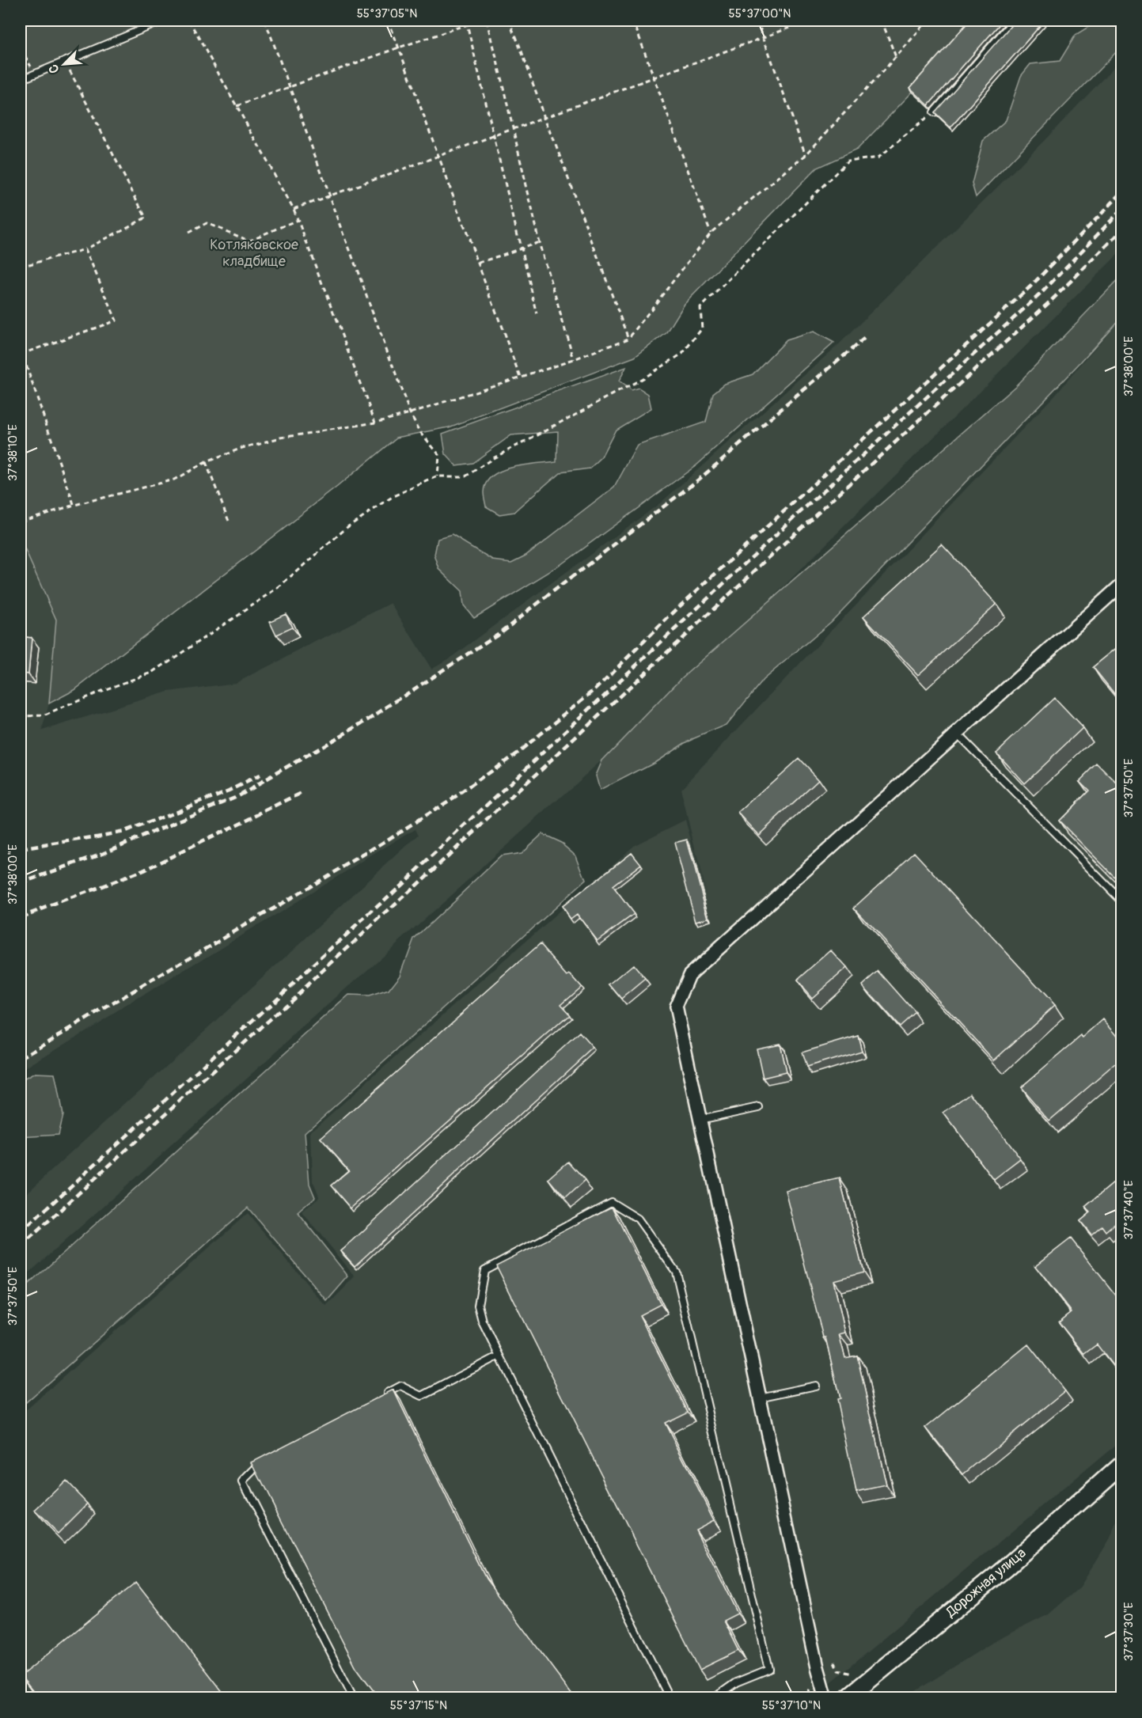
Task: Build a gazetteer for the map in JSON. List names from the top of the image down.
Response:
{
  "streets": {
    "main road": ["Дорожная улица"]
  },
  "parks": ["Котляковское кладбище"],
  "north": "bottom left",
  "coordinates": [
    "55°37'05\"N",
    "55°37'00\"N",
    "37°38'00\"E",
    "37°38'10\"E",
    "37°37'50\"E",
    "37°37'40\"E",
    "37°37'30\"E",
    "55°37'15\"N",
    "55°37'10\"N"
  ]
}
